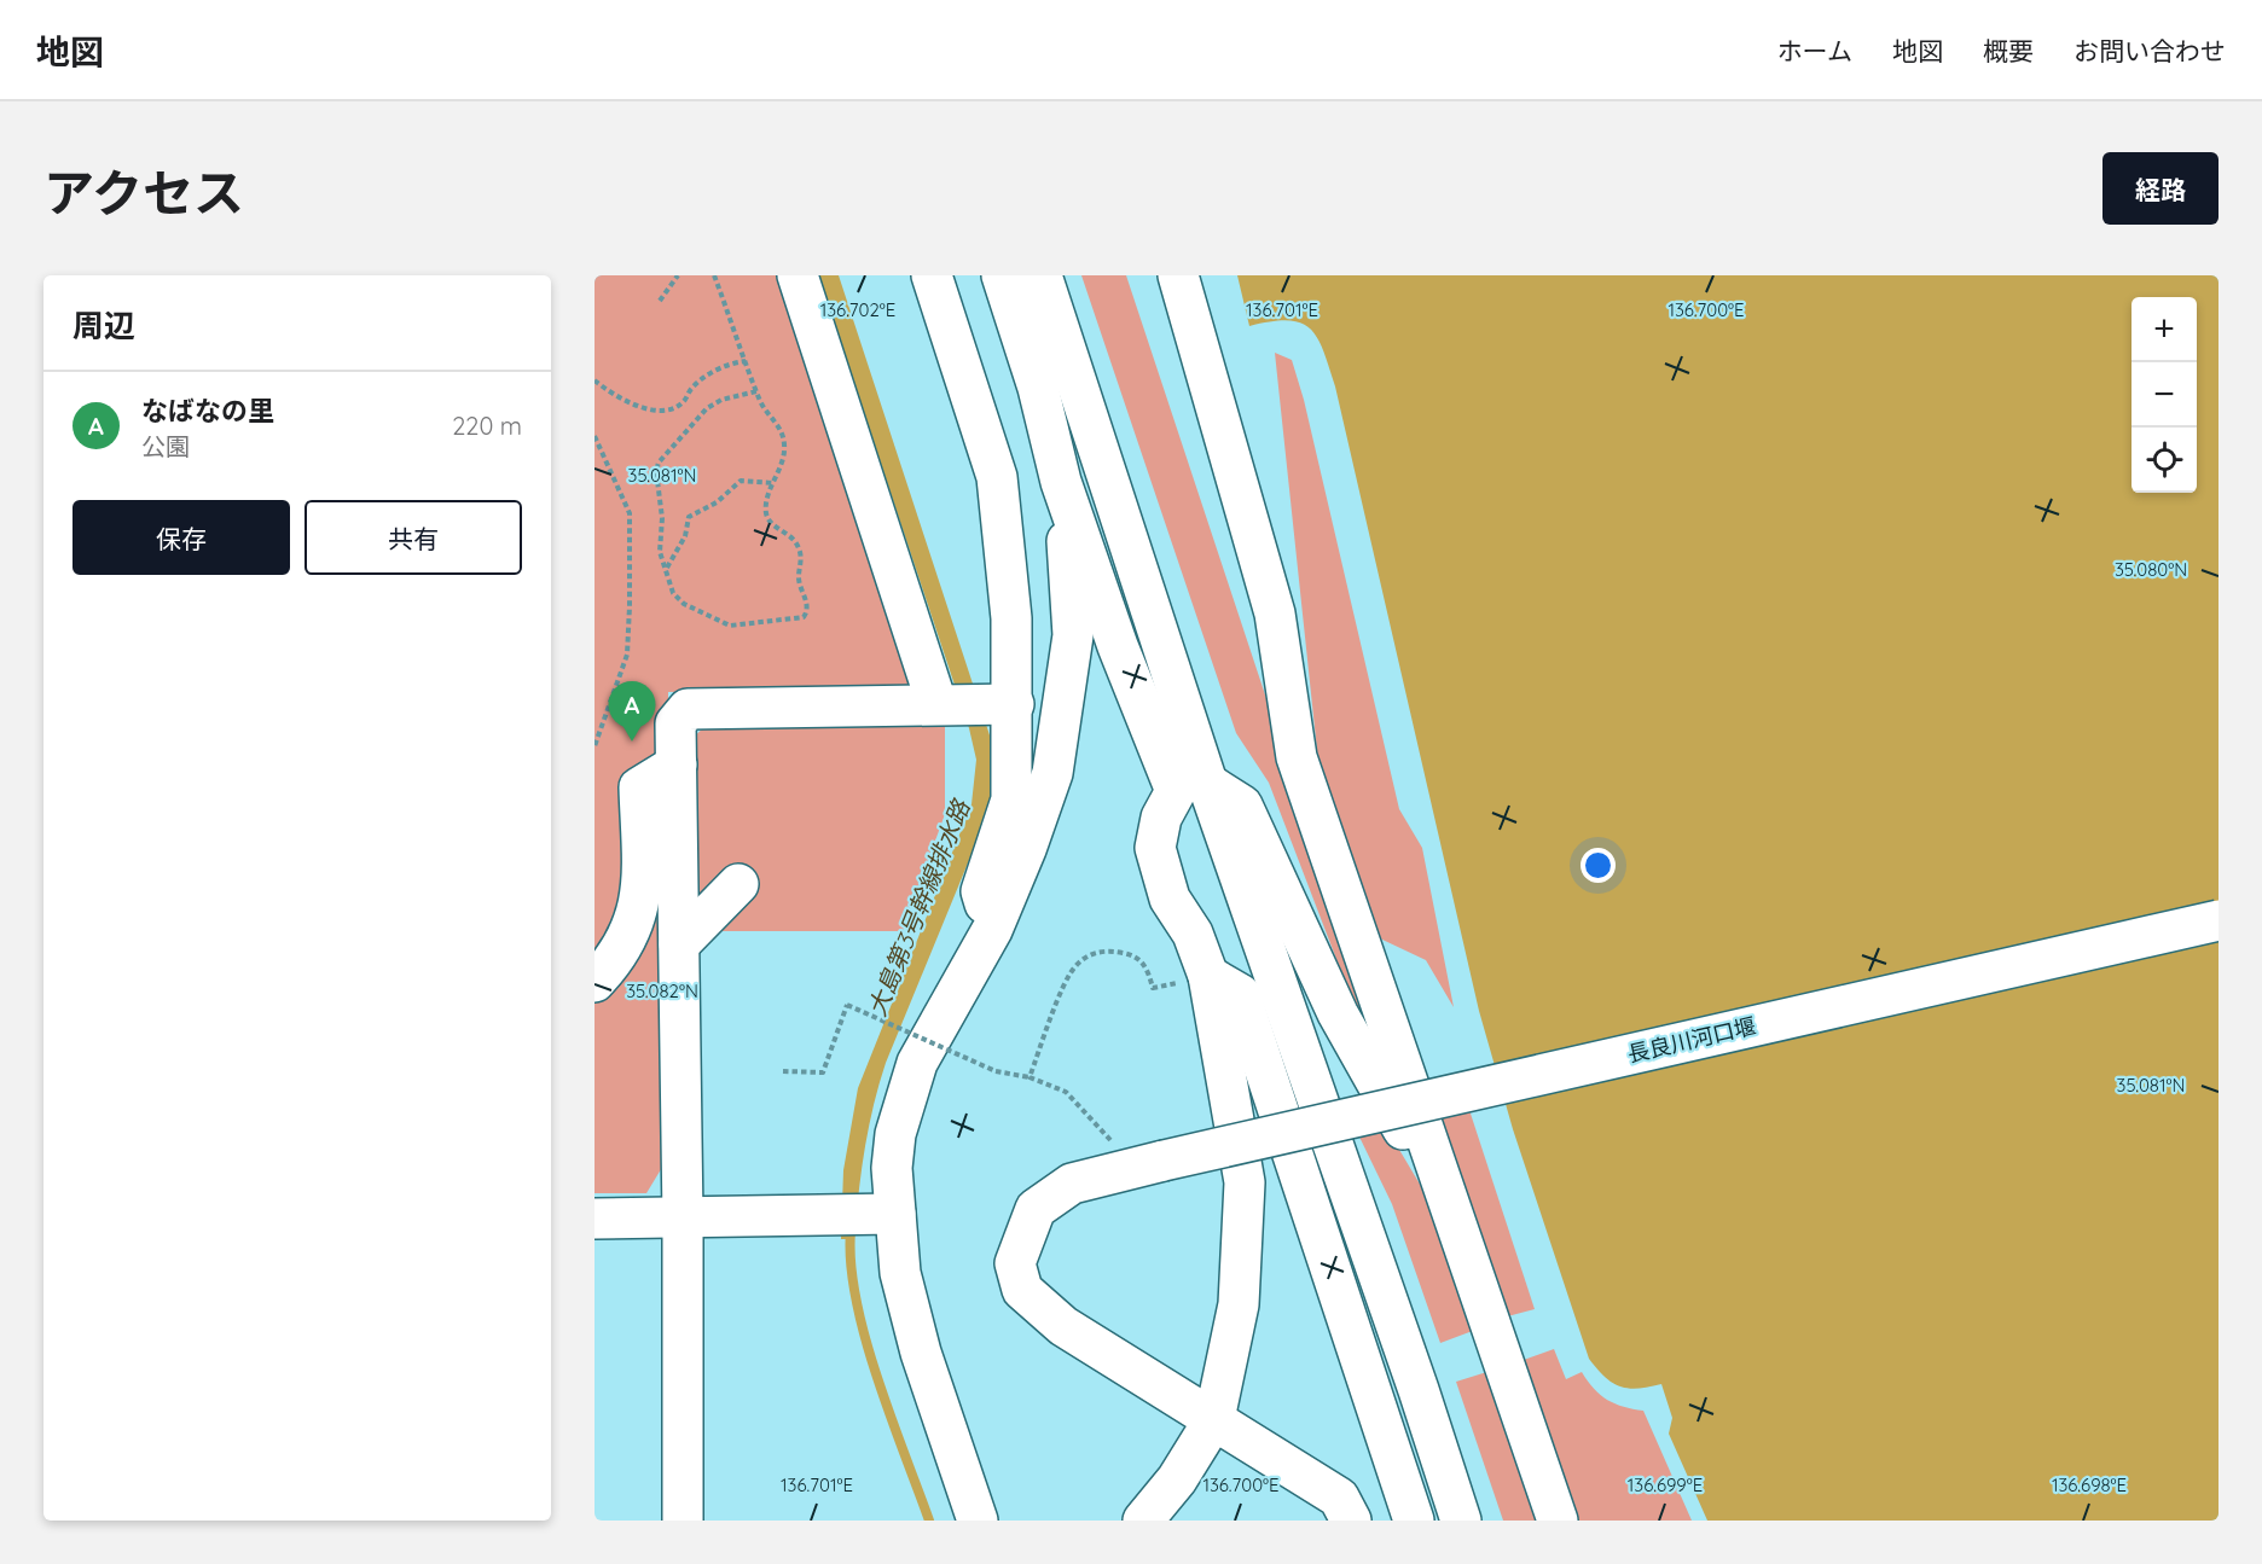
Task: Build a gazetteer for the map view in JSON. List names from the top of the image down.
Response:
{
  "streets": {
    "street": ["長良川河口堰"]
  },
  "water": ["大島第3号幹線排水路"],
  "page": {
    "header": "地図",
    "nav": [
      "ホーム",
      "地図",
      "概要",
      "お問い合わせ"
    ],
    "title": "アクセス",
    "buttons": [
      "経路",
      ["保存", "共有"]
    ],
    "heading": "周辺",
    "map_buttons": ["+", "−"],
    "list": [
      {
        "mark": "A",
        "name": "なばなの里",
        "note": "公園",
        "value": "220 m"
      }
    ],
    "pins": "A"
  },
  "coordinates": [
    "136.702°E",
    "136.701°E",
    "136.700°E",
    "35.081°N",
    "35.080°N",
    "35.082°N",
    "136.699°E",
    "136.698°E"
  ]
}
